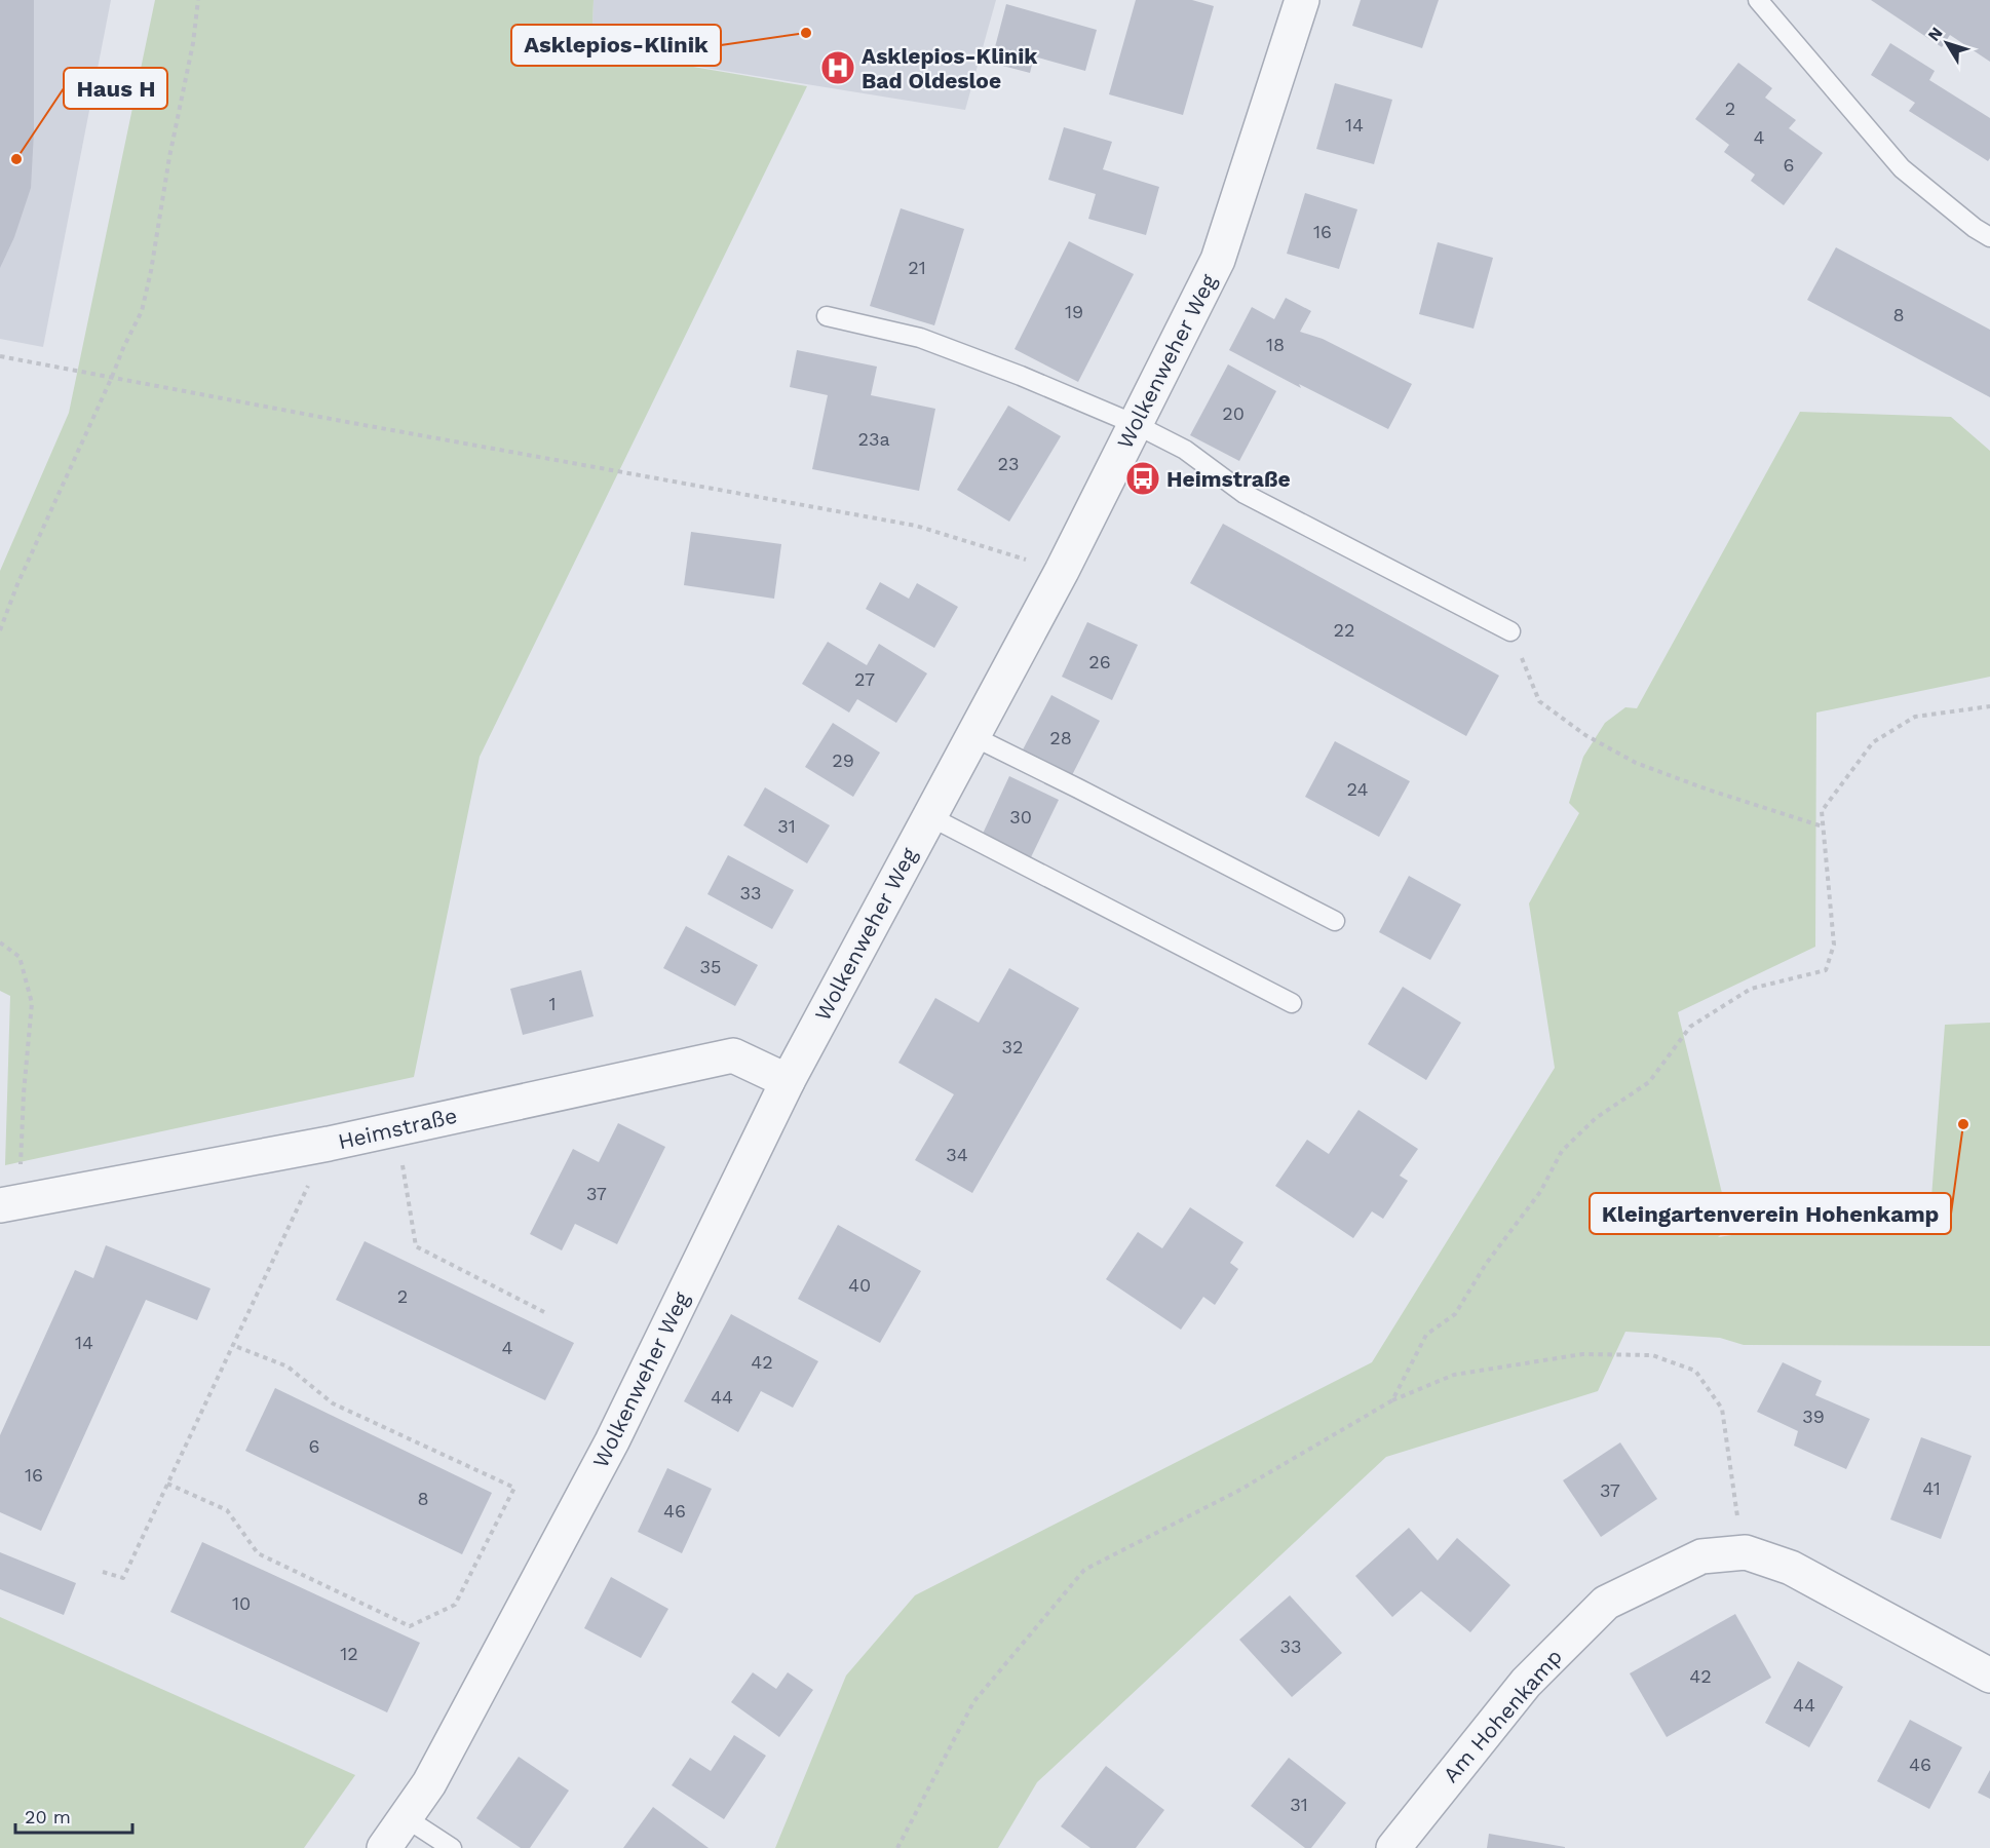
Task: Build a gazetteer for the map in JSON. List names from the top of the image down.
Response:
{
  "streets": {
    "street": ["Wolkenweher Weg", "Heimstraße", "Am Hohenkamp"]
  },
  "crossings": [
    ["Wolkenweher Weg", "Heimstraße"]
  ],
  "places": {
    "other": ["Asklepios-Klinik", "Haus H", "Kleingartenverein Hohenkamp"],
    "hospital": ["Asklepios-Klinik Bad Oldesloe"],
    "bus stop": ["Heimstraße"]
  },
  "house_numbers": [
    "2",
    "14",
    "4",
    "6",
    "16",
    "21",
    "19",
    "8",
    "18",
    "20",
    "23a",
    "23",
    "22",
    "26",
    "27",
    "28",
    "29",
    "24",
    "30",
    "31",
    "33",
    "35",
    "1",
    "32",
    "34",
    "37",
    "40",
    "2",
    "14",
    "4",
    "42",
    "44",
    "39",
    "6",
    "16",
    "41",
    "37",
    "8",
    "46",
    "10",
    "33",
    "12",
    "42",
    "44",
    "46",
    "31"
  ],
  "scale_bar": "20 m",
  "north": "top left"
}
